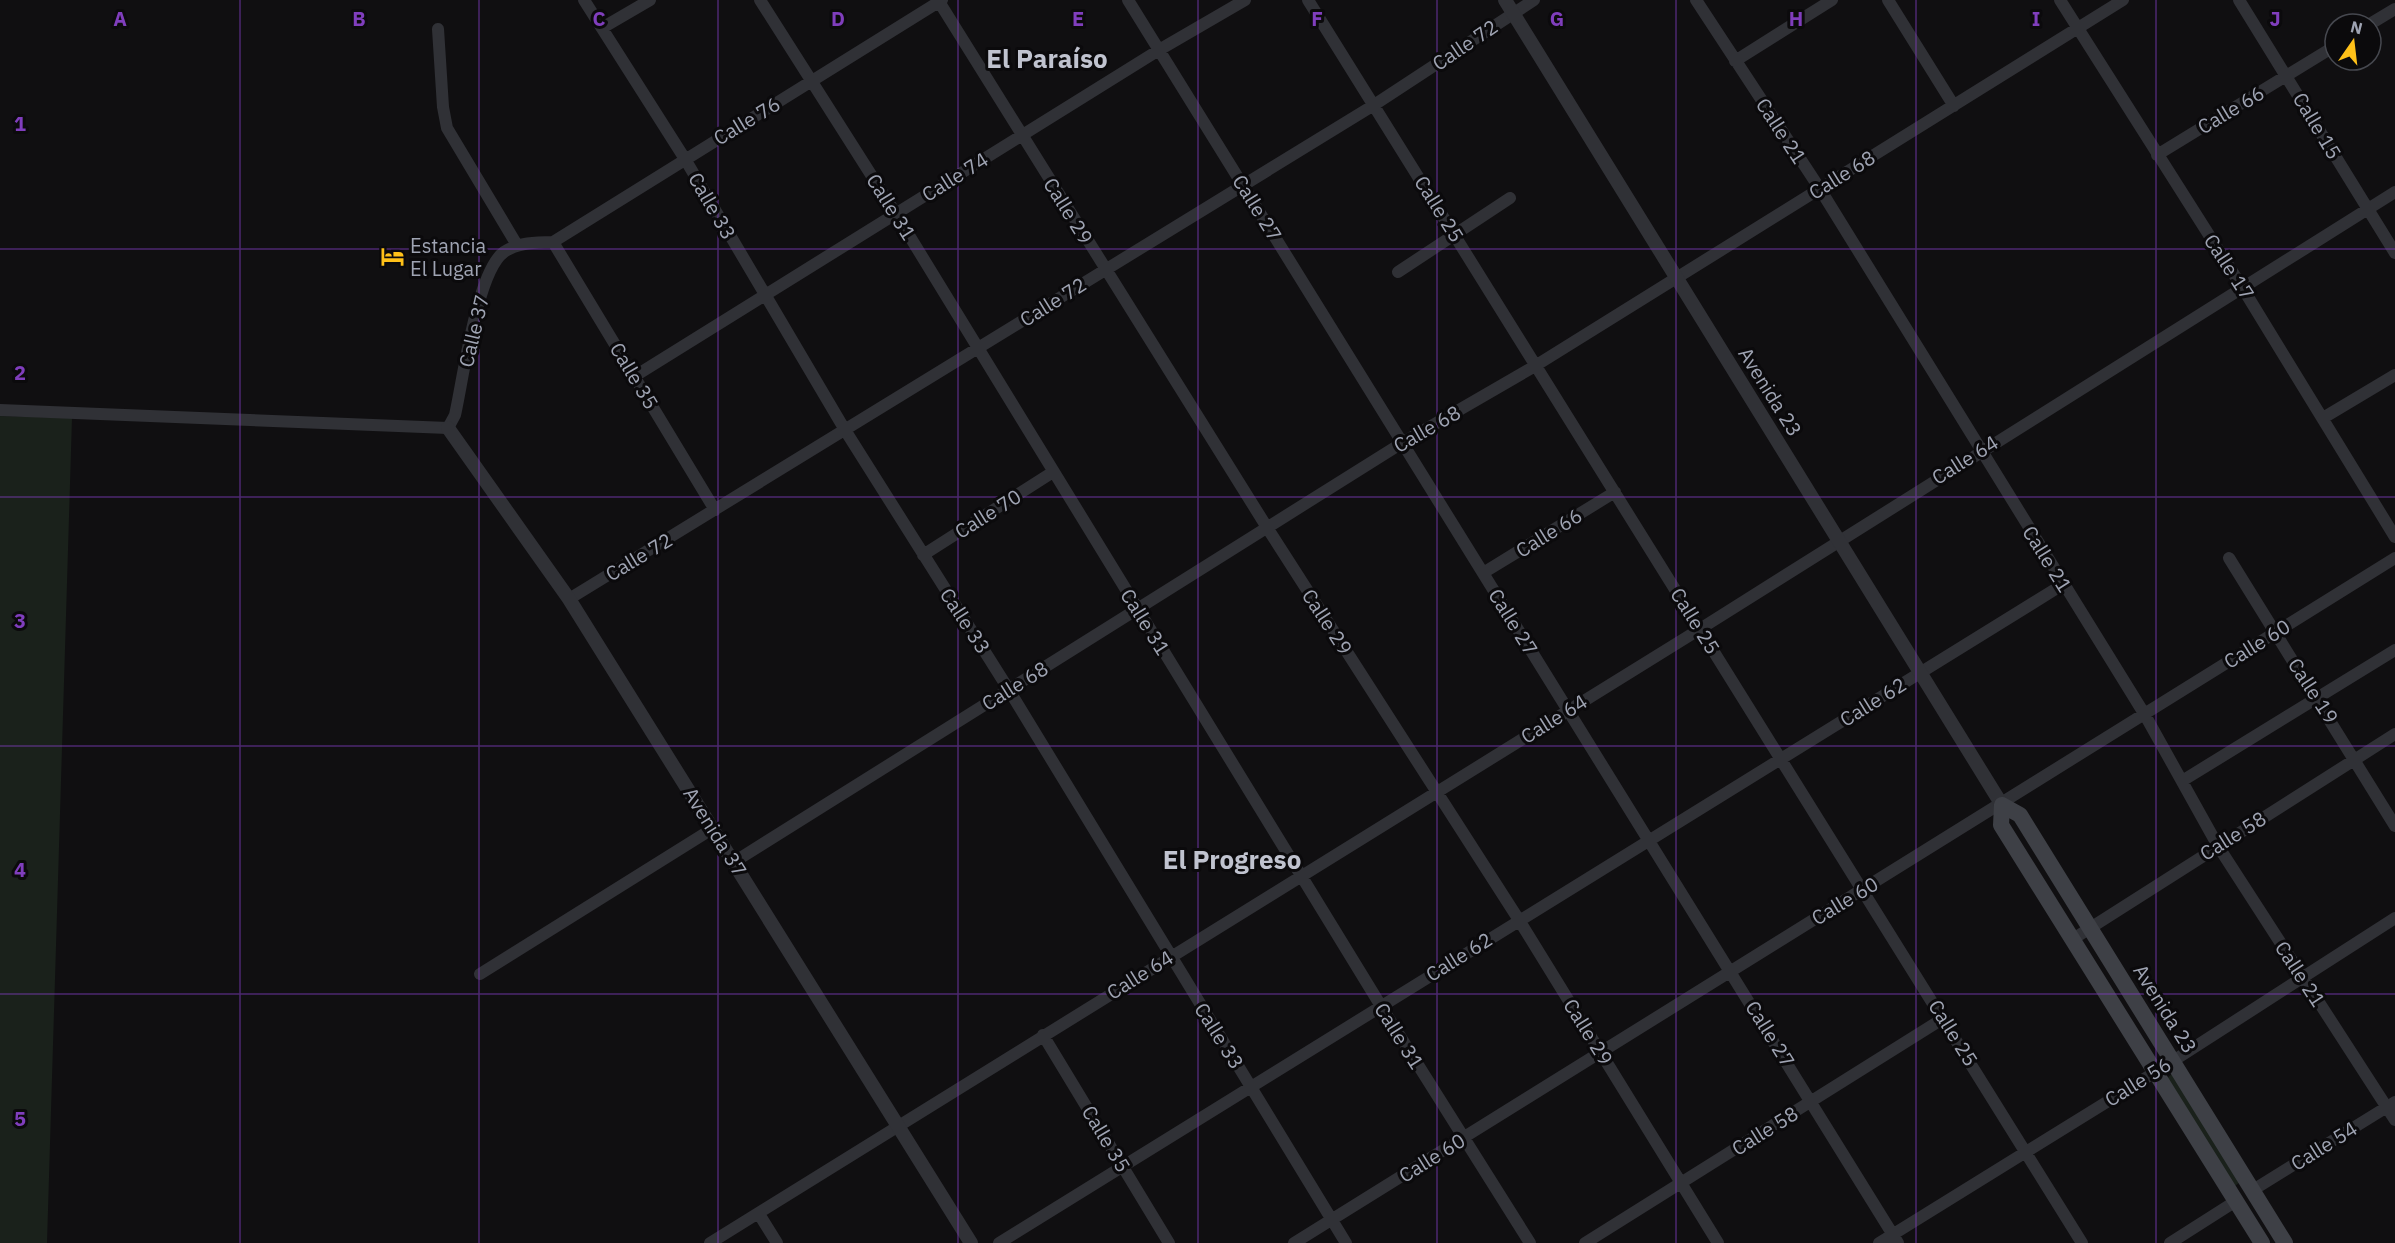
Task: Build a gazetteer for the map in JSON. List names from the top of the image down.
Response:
{
  "streets": {
    "main road": ["Avenida 23"],
    "street": [
      "Calle 72",
      "Calle 66",
      "Calle 76",
      "Calle 15",
      "Calle 21",
      "Calle 68",
      "Calle 74",
      "Calle 33",
      "Calle 31",
      "Calle 27",
      "Calle 25",
      "Calle 29",
      "Calle 17",
      "Calle 37",
      "Calle 35",
      "Calle 64",
      "Calle 70",
      "Calle 60",
      "Calle 19",
      "Calle 62",
      "Avenida 37",
      "Calle 58",
      "Calle 56",
      "Calle 54"
    ]
  },
  "crossings": [
    ["Calle 72", "Calle 33"],
    ["Calle 72", "Calle 31"],
    ["Calle 72", "Calle 27"],
    ["Calle 72", "Calle 25"],
    ["Calle 72", "Calle 29"],
    ["Calle 72", "Calle 35"],
    ["Calle 72", "Avenida 23"],
    ["Calle 72", "Avenida 37"],
    ["Calle 66", "Calle 15"],
    ["Calle 66", "Calle 27"],
    ["Calle 66", "Calle 25"],
    ["Calle 66", "Calle 17"],
    ["Calle 76", "Calle 33"],
    ["Calle 76", "Calle 31"],
    ["Calle 76", "Calle 29"],
    ["Calle 76", "Calle 35"],
    ["Calle 15", "Calle 64"],
    ["Calle 21", "Calle 68"],
    ["Calle 21", "Calle 64"],
    ["Calle 21", "Calle 60"],
    ["Calle 21", "Calle 62"],
    ["Calle 21", "Calle 58"],
    ["Calle 21", "Calle 56"],
    ["Calle 21", "Calle 54"],
    ["Calle 68", "Calle 33"],
    ["Calle 68", "Calle 31"],
    ["Calle 68", "Calle 27"],
    ["Calle 68", "Calle 25"],
    ["Calle 68", "Calle 29"],
    ["Calle 68", "Calle 17"],
    ["Calle 68", "Avenida 23"],
    ["Calle 68", "Avenida 37"],
    ["Calle 74", "Calle 33"],
    ["Calle 74", "Calle 31"],
    ["Calle 74", "Calle 27"],
    ["Calle 74", "Calle 29"],
    ["Calle 74", "Calle 35"],
    ["Calle 33", "Calle 64"],
    ["Calle 33", "Calle 70"],
    ["Calle 33", "Calle 60"],
    ["Calle 33", "Calle 62"],
    ["Calle 31", "Calle 64"],
    ["Calle 31", "Calle 70"],
    ["Calle 31", "Calle 60"],
    ["Calle 31", "Calle 62"],
    ["Calle 27", "Calle 64"],
    ["Calle 27", "Calle 60"],
    ["Calle 27", "Calle 62"],
    ["Calle 27", "Calle 58"],
    ["Calle 27", "Calle 56"],
    ["Calle 25", "Calle 64"],
    ["Calle 25", "Calle 60"],
    ["Calle 25", "Calle 62"],
    ["Calle 25", "Calle 58"],
    ["Calle 25", "Calle 56"],
    ["Calle 29", "Calle 64"],
    ["Calle 29", "Calle 60"],
    ["Calle 29", "Calle 62"],
    ["Calle 29", "Calle 58"],
    ["Calle 17", "Calle 64"],
    ["Calle 37", "Avenida 37"],
    ["Calle 35", "Calle 64"],
    ["Calle 35", "Calle 62"],
    ["Avenida 23", "Calle 64"],
    ["Avenida 23", "Calle 60"],
    ["Avenida 23", "Calle 62"],
    ["Avenida 23", "Calle 58"],
    ["Avenida 23", "Calle 56"],
    ["Avenida 23", "Calle 54"],
    ["Calle 64", "Avenida 37"],
    ["Calle 60", "Calle 19"],
    ["Calle 19", "Calle 58"]
  ],
  "districts": ["El Paraíso", "El Progreso"],
  "places": {
    "hotel": ["Estancia El Lugar"]
  },
  "north": "top",
  "grid": {
    "columns": [
      "A",
      "B",
      "C",
      "D",
      "E",
      "F",
      "G",
      "H",
      "I",
      "J"
    ],
    "rows": [
      "1",
      "2",
      "3",
      "4",
      "5"
    ]
  }
}
